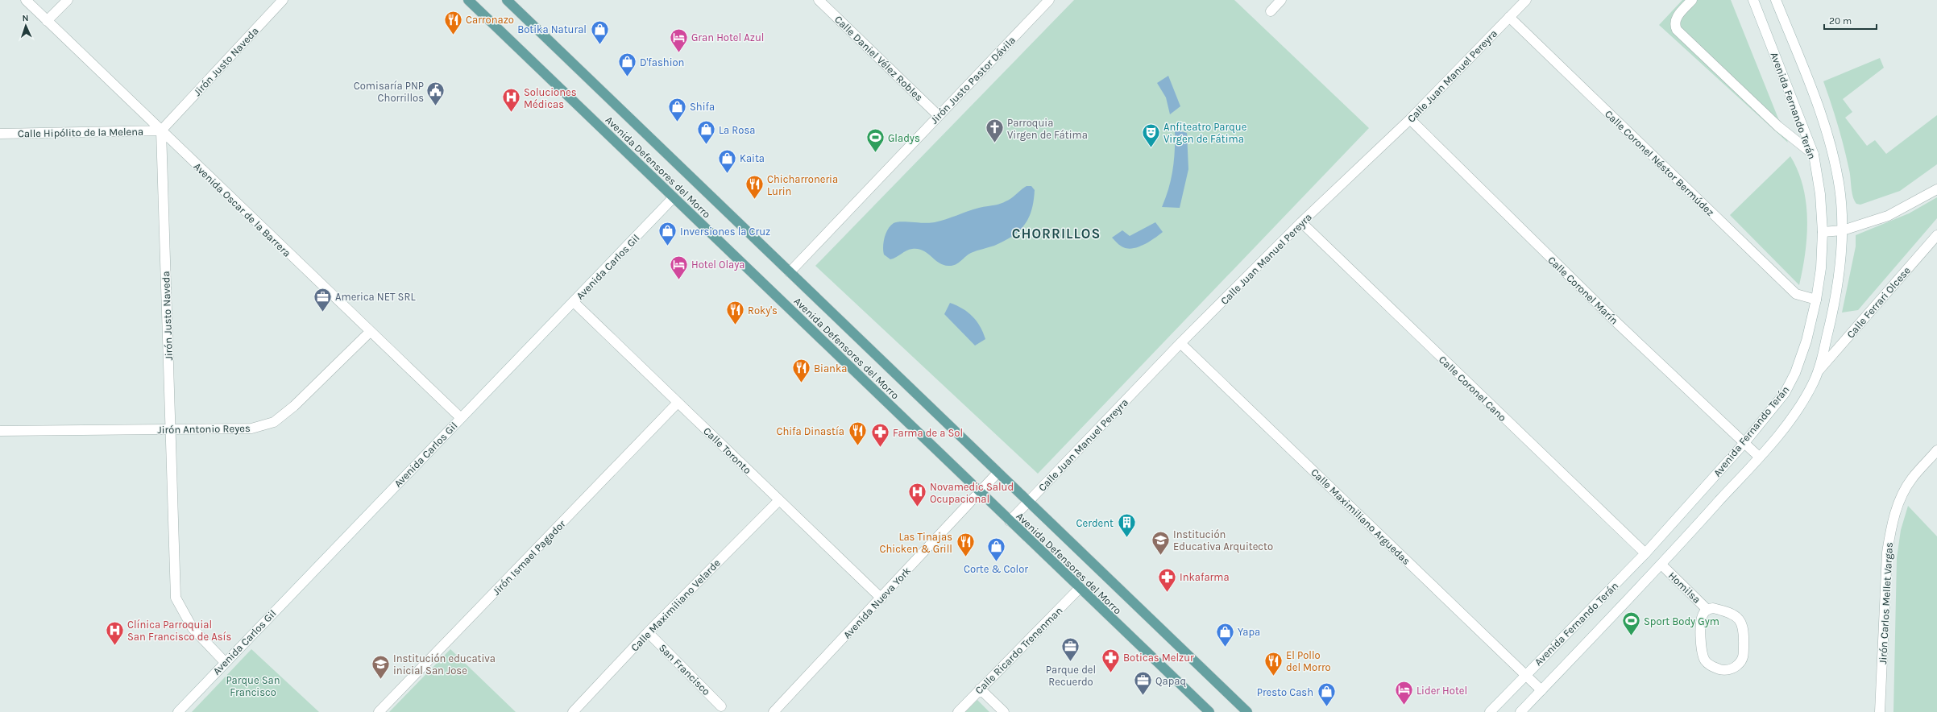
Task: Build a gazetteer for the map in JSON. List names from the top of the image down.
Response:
{
  "streets": {
    "main road": ["Avenida Defensores del Morro"],
    "street": [
      "Calle Daniel Vélez Robles",
      "Jirón Justo Naveda",
      "Calle Juan Manuel Pereyra",
      "Jirón Justo Pastor Dávila",
      "Avenida Fernando Terán",
      "Calle Hipólito de la Melena",
      "Calle Coronel Néstor Bermúdez",
      "Avenida Oscar de la Barrera",
      "Avenida Carlos Gil",
      "Calle Coronel Marín",
      "Calle Ferrari Olcese",
      "Calle Coronel Cano",
      "Jirón Antonio Reyes",
      "Calle Toronto",
      "Calle Maximiliano Arguedas",
      "Jirón Ismael Pagador",
      "Homilsa",
      "Avenida Nueva York",
      "Jirón Carlos Mellet Vargas",
      "Calle Maximiliano Velarde",
      "Calle Ricardo Trenenman",
      "San Francisco"
    ]
  },
  "crossings": [
    ["Calle Daniel Vélez Robles", "Jirón Justo Pastor Dávila"],
    ["Jirón Justo Naveda", "Calle Hipólito de la Melena"],
    ["Jirón Justo Naveda", "Avenida Oscar de la Barrera"],
    ["Jirón Justo Naveda", "Avenida Carlos Gil"],
    ["Jirón Justo Naveda", "Jirón Antonio Reyes"],
    ["Calle Juan Manuel Pereyra", "Calle Coronel Néstor Bermúdez"],
    ["Calle Juan Manuel Pereyra", "Avenida Defensores del Morro"],
    ["Calle Juan Manuel Pereyra", "Calle Coronel Marín"],
    ["Calle Juan Manuel Pereyra", "Calle Coronel Cano"],
    ["Calle Juan Manuel Pereyra", "Calle Maximiliano Arguedas"],
    ["Jirón Justo Pastor Dávila", "Avenida Defensores del Morro"],
    ["Avenida Fernando Terán", "Calle Coronel Néstor Bermúdez"],
    ["Avenida Fernando Terán", "Calle Coronel Marín"],
    ["Avenida Fernando Terán", "Calle Ferrari Olcese"],
    ["Avenida Fernando Terán", "Calle Coronel Cano"],
    ["Avenida Fernando Terán", "Calle Maximiliano Arguedas"],
    ["Avenida Fernando Terán", "Homilsa"],
    ["Calle Hipólito de la Melena", "Avenida Oscar de la Barrera"],
    ["Avenida Defensores del Morro", "Avenida Carlos Gil"],
    ["Avenida Defensores del Morro", "Avenida Nueva York"],
    ["Avenida Defensores del Morro", "Calle Ricardo Trenenman"],
    ["Avenida Oscar de la Barrera", "Avenida Carlos Gil"],
    ["Avenida Oscar de la Barrera", "Jirón Antonio Reyes"],
    ["Avenida Carlos Gil", "Calle Toronto"],
    ["Calle Toronto", "Jirón Ismael Pagador"],
    ["Calle Toronto", "Avenida Nueva York"],
    ["Calle Toronto", "Calle Maximiliano Velarde"],
    ["Calle Maximiliano Velarde", "San Francisco"]
  ],
  "districts": ["CHORRILLOS"],
  "parks": ["Parque San Francisco"],
  "places": {
    "restaurant": [
      "Carronazo",
      "Chicharroneria Lurin",
      "Roky's",
      "Bianka",
      "Chifa Dinastía",
      "Las Tinajas Chicken & Grill",
      "El Pollo del Morro"
    ],
    "shop": [
      "Botika Natural",
      "D'fashion",
      "Shifa",
      "La Rosa",
      "Kaita",
      "Inversiones la Cruz",
      "Corte & Color",
      "Yapa",
      "Presto Cash"
    ],
    "hotel": ["Gran Hotel Azul", "Hotel Olaya", "Lider Hotel"],
    "public building": ["Comisaría PNP Chorrillos"],
    "hospital": ["Soluciones Médicas", "Novamedic Salud Ocupacional", "Clínica Parroquial San Francisco de Asís"],
    "church": ["Parroquia Virgen de Fátima"],
    "theatre": ["Anfiteatro Parque Virgen de Fátima"],
    "sports": ["Gladys", "Sport Body Gym"],
    "office": ["America NET SRL", "Parque del Recuerdo", "Qapaq"],
    "pharmacy": ["Farma de a Sol", "Inkafarma", "Boticas Melzur"],
    "building": ["Cerdent"],
    "school or university": ["Institución Educativa Arquitecto", "Institución educativa inicial San Jose"]
  },
  "scale_bar": "20 m",
  "north": "top"
}
